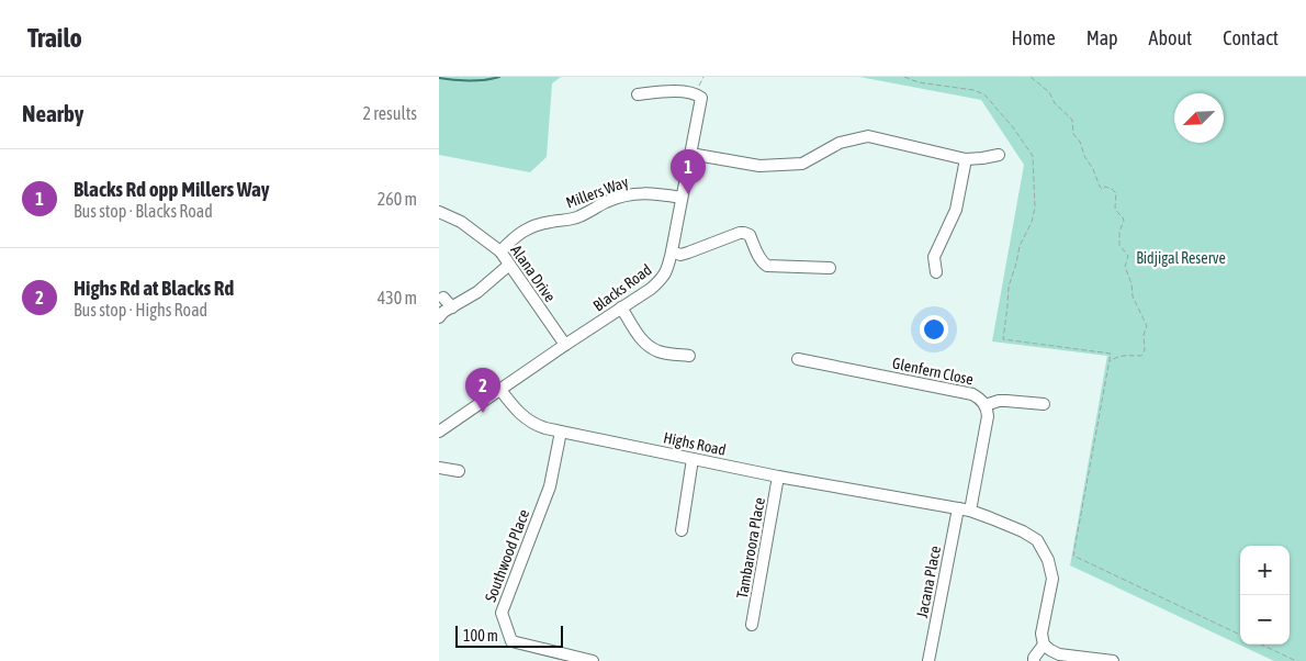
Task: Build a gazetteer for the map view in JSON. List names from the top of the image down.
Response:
{
  "streets": {
    "street": [
      "Millers Way",
      "Alana Drive",
      "Blacks Road",
      "Glenfern Close",
      "Highs Road",
      "Tambaroora Place",
      "Southwood Place",
      "Jacana Place"
    ]
  },
  "crossings": [
    ["Millers Way", "Alana Drive"],
    ["Millers Way", "Blacks Road"],
    ["Alana Drive", "Blacks Road"],
    ["Blacks Road", "Highs Road"],
    ["Glenfern Close", "Highs Road"],
    ["Highs Road", "Tambaroora Place"],
    ["Highs Road", "Southwood Place"],
    ["Highs Road", "Jacana Place"]
  ],
  "parks": ["Bidjigal Reserve"],
  "scale_bar": "100 m",
  "north": "bottom left",
  "page": {
    "header": "Trailo",
    "nav": [
      "Home",
      "Map",
      "About",
      "Contact"
    ],
    "heading": ["Nearby", "2 results"],
    "list": [
      {
        "mark": "1",
        "name": "Blacks Rd opp Millers Way",
        "note": "Bus stop · Blacks Road",
        "value": "260 m"
      },
      {
        "mark": "2",
        "name": "Highs Rd at Blacks Rd",
        "note": "Bus stop · Highs Road",
        "value": "430 m"
      }
    ],
    "pins": ["1", "2"],
    "map_buttons": ["+", "−"],
    "scale": "100 m"
  }
}
